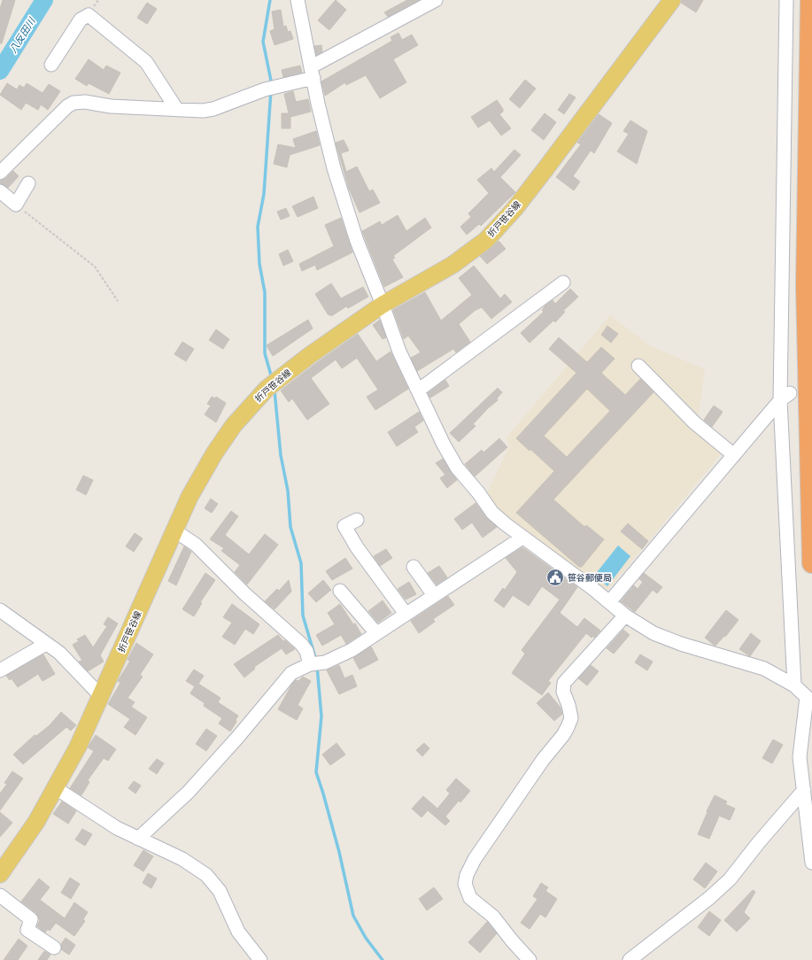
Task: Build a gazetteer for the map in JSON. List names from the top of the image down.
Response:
{
  "streets": {
    "main road": ["折戸笹谷線"]
  },
  "water": ["八反田川"],
  "places": {
    "public building": ["笹谷郵便局"]
  }
}
